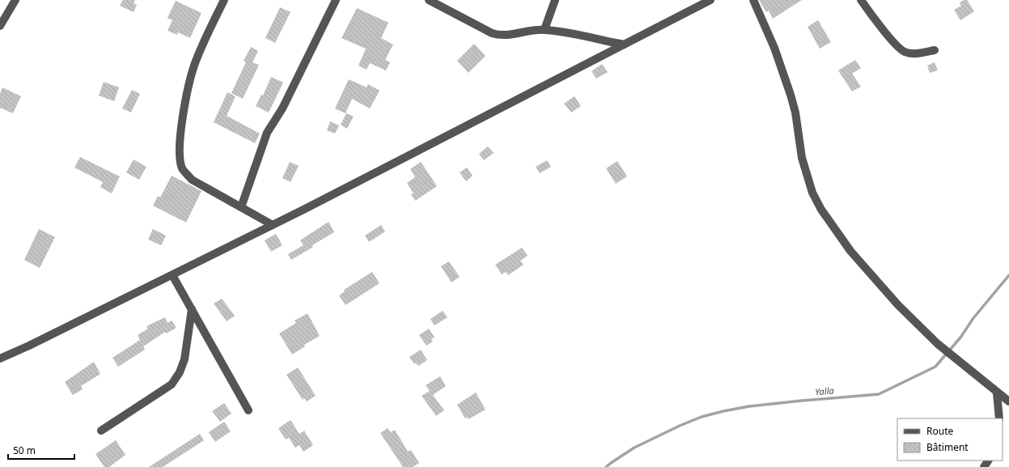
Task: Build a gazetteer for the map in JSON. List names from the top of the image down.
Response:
{
  "water": ["Yalla"],
  "legend": ["Route", "Bâtiment"],
  "scale_bar": "50 m"
}
